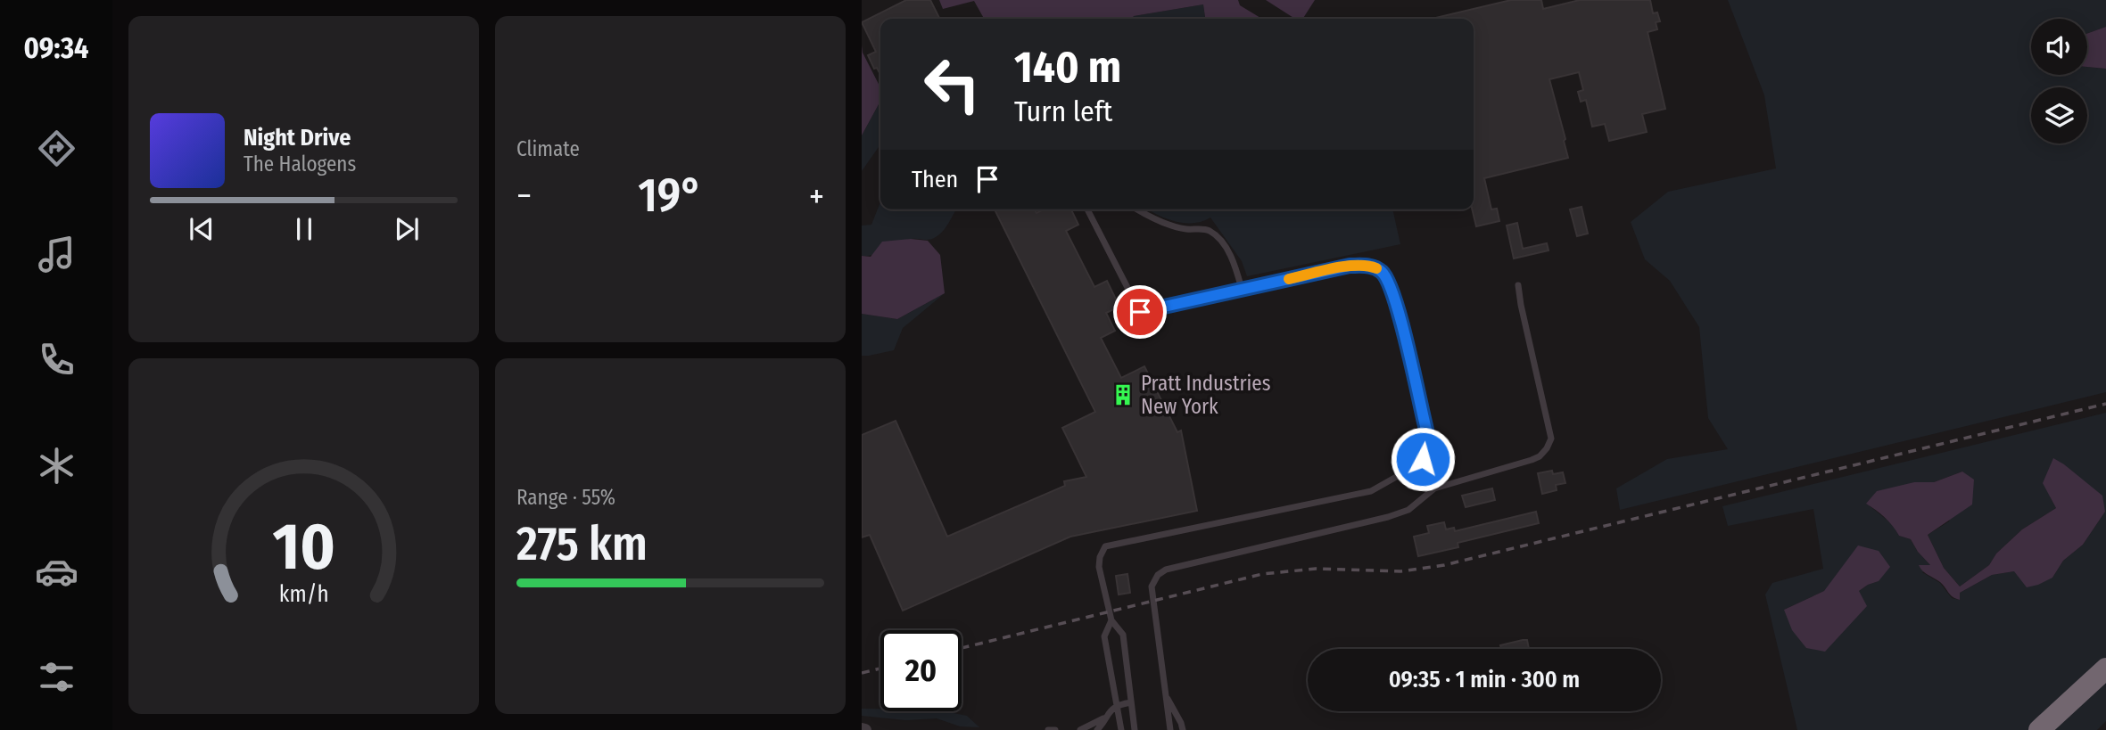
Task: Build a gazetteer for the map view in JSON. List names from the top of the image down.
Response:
{
  "places": {
    "building": ["Pratt Industries New York"]
  },
  "page": {
    "tabs": "09:34",
    "tile": [
      "Climate",
      ["Range · 55%", "275 km"]
    ],
    "turn": ["140 m", "Turn left"],
    "song": ["Night Drive", "The Halogens"],
    "then": "Then",
    "heat": ["−", "19°", "+"],
    "limit": "20",
    "trip": "09:35 · 1 min · 300 m",
    "gauge": ["10", "km/h"]
  }
}
